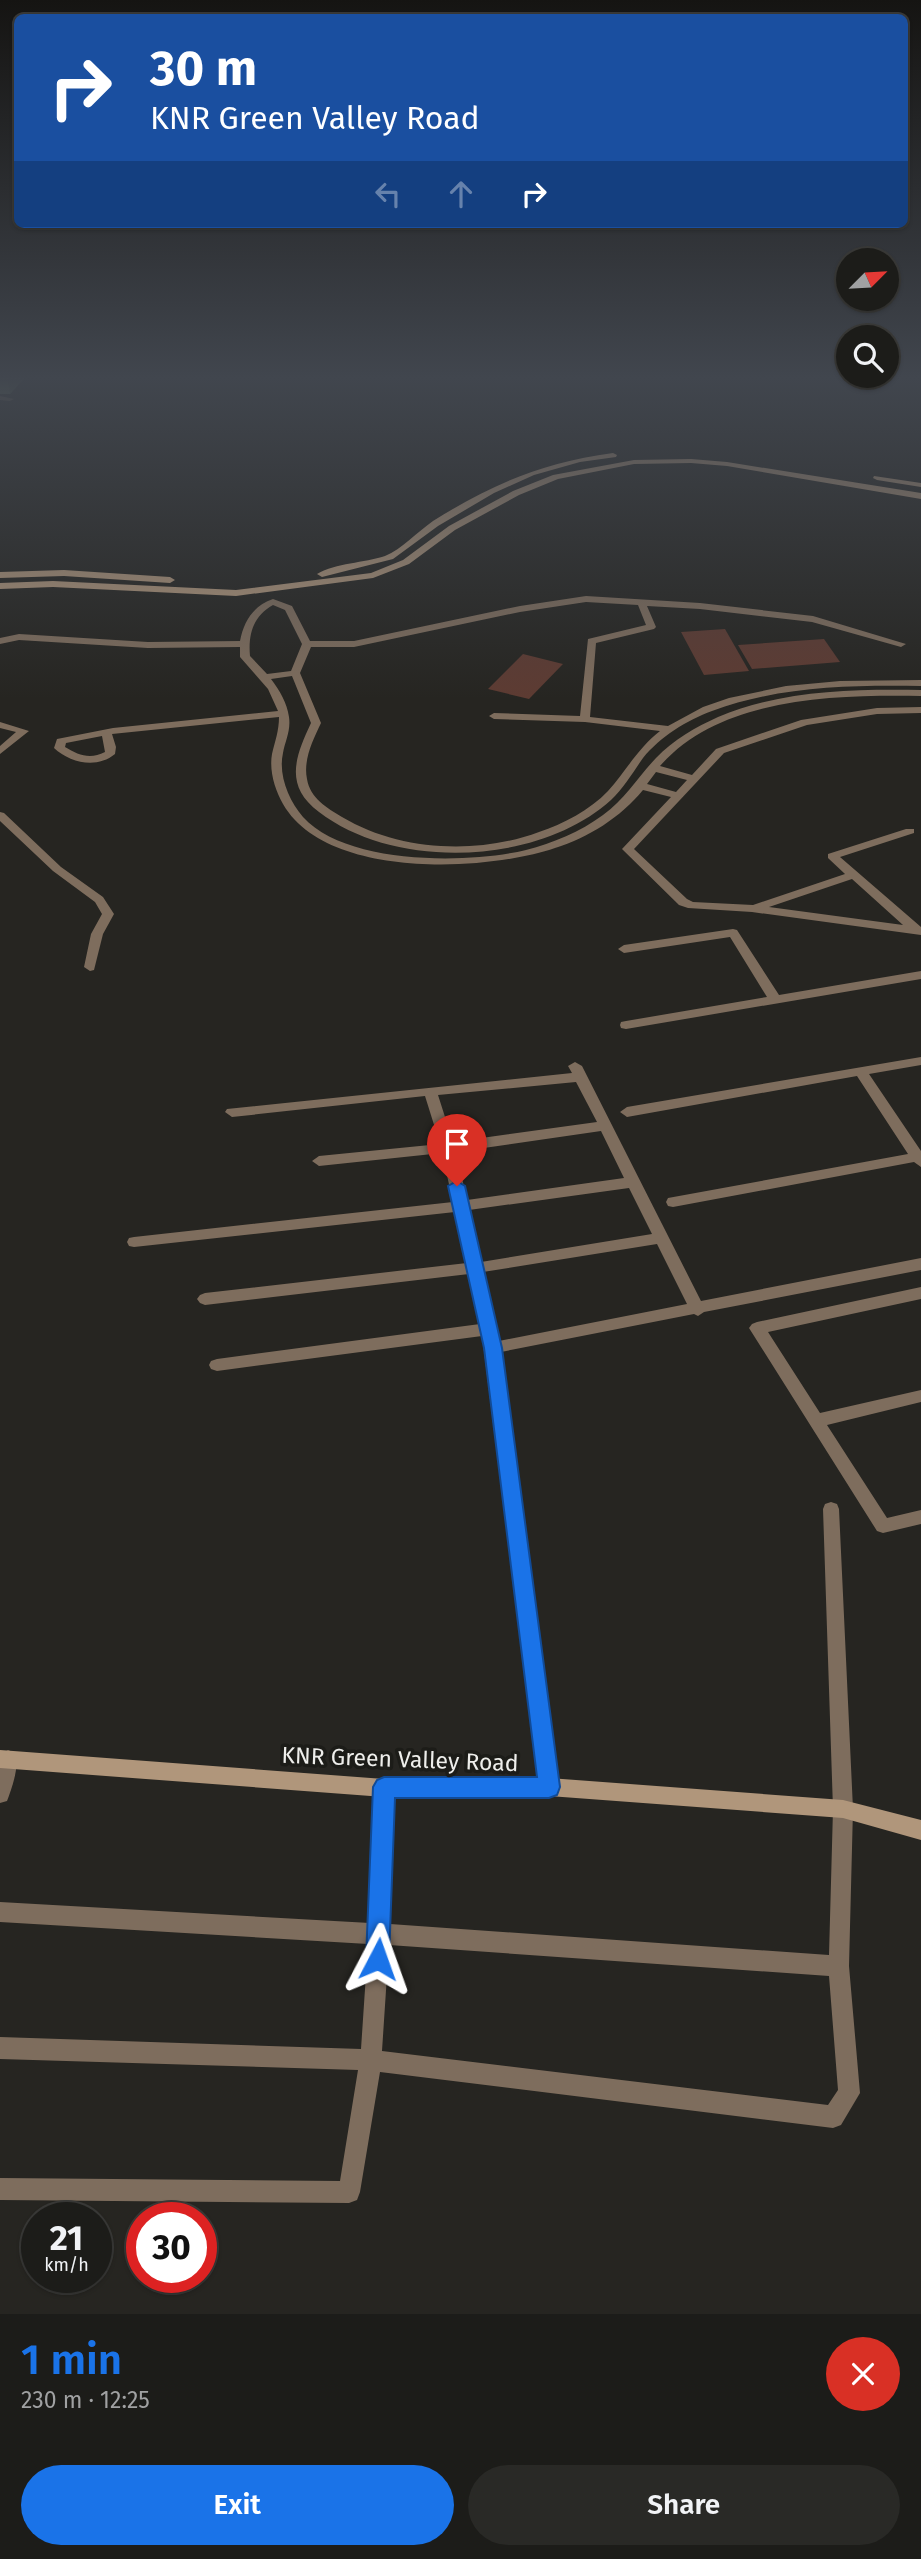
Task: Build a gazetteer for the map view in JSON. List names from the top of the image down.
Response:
{
  "streets": {
    "street": ["KNR Green Valley Road"]
  },
  "north": "top right",
  "page": {
    "turn": ["30 m", "KNR Green Valley Road"],
    "speed": "21 km/h",
    "limit": "30",
    "heading": ["1 min", "230 m · 12:25"],
    "buttons": ["Exit", "Share"]
  }
}
